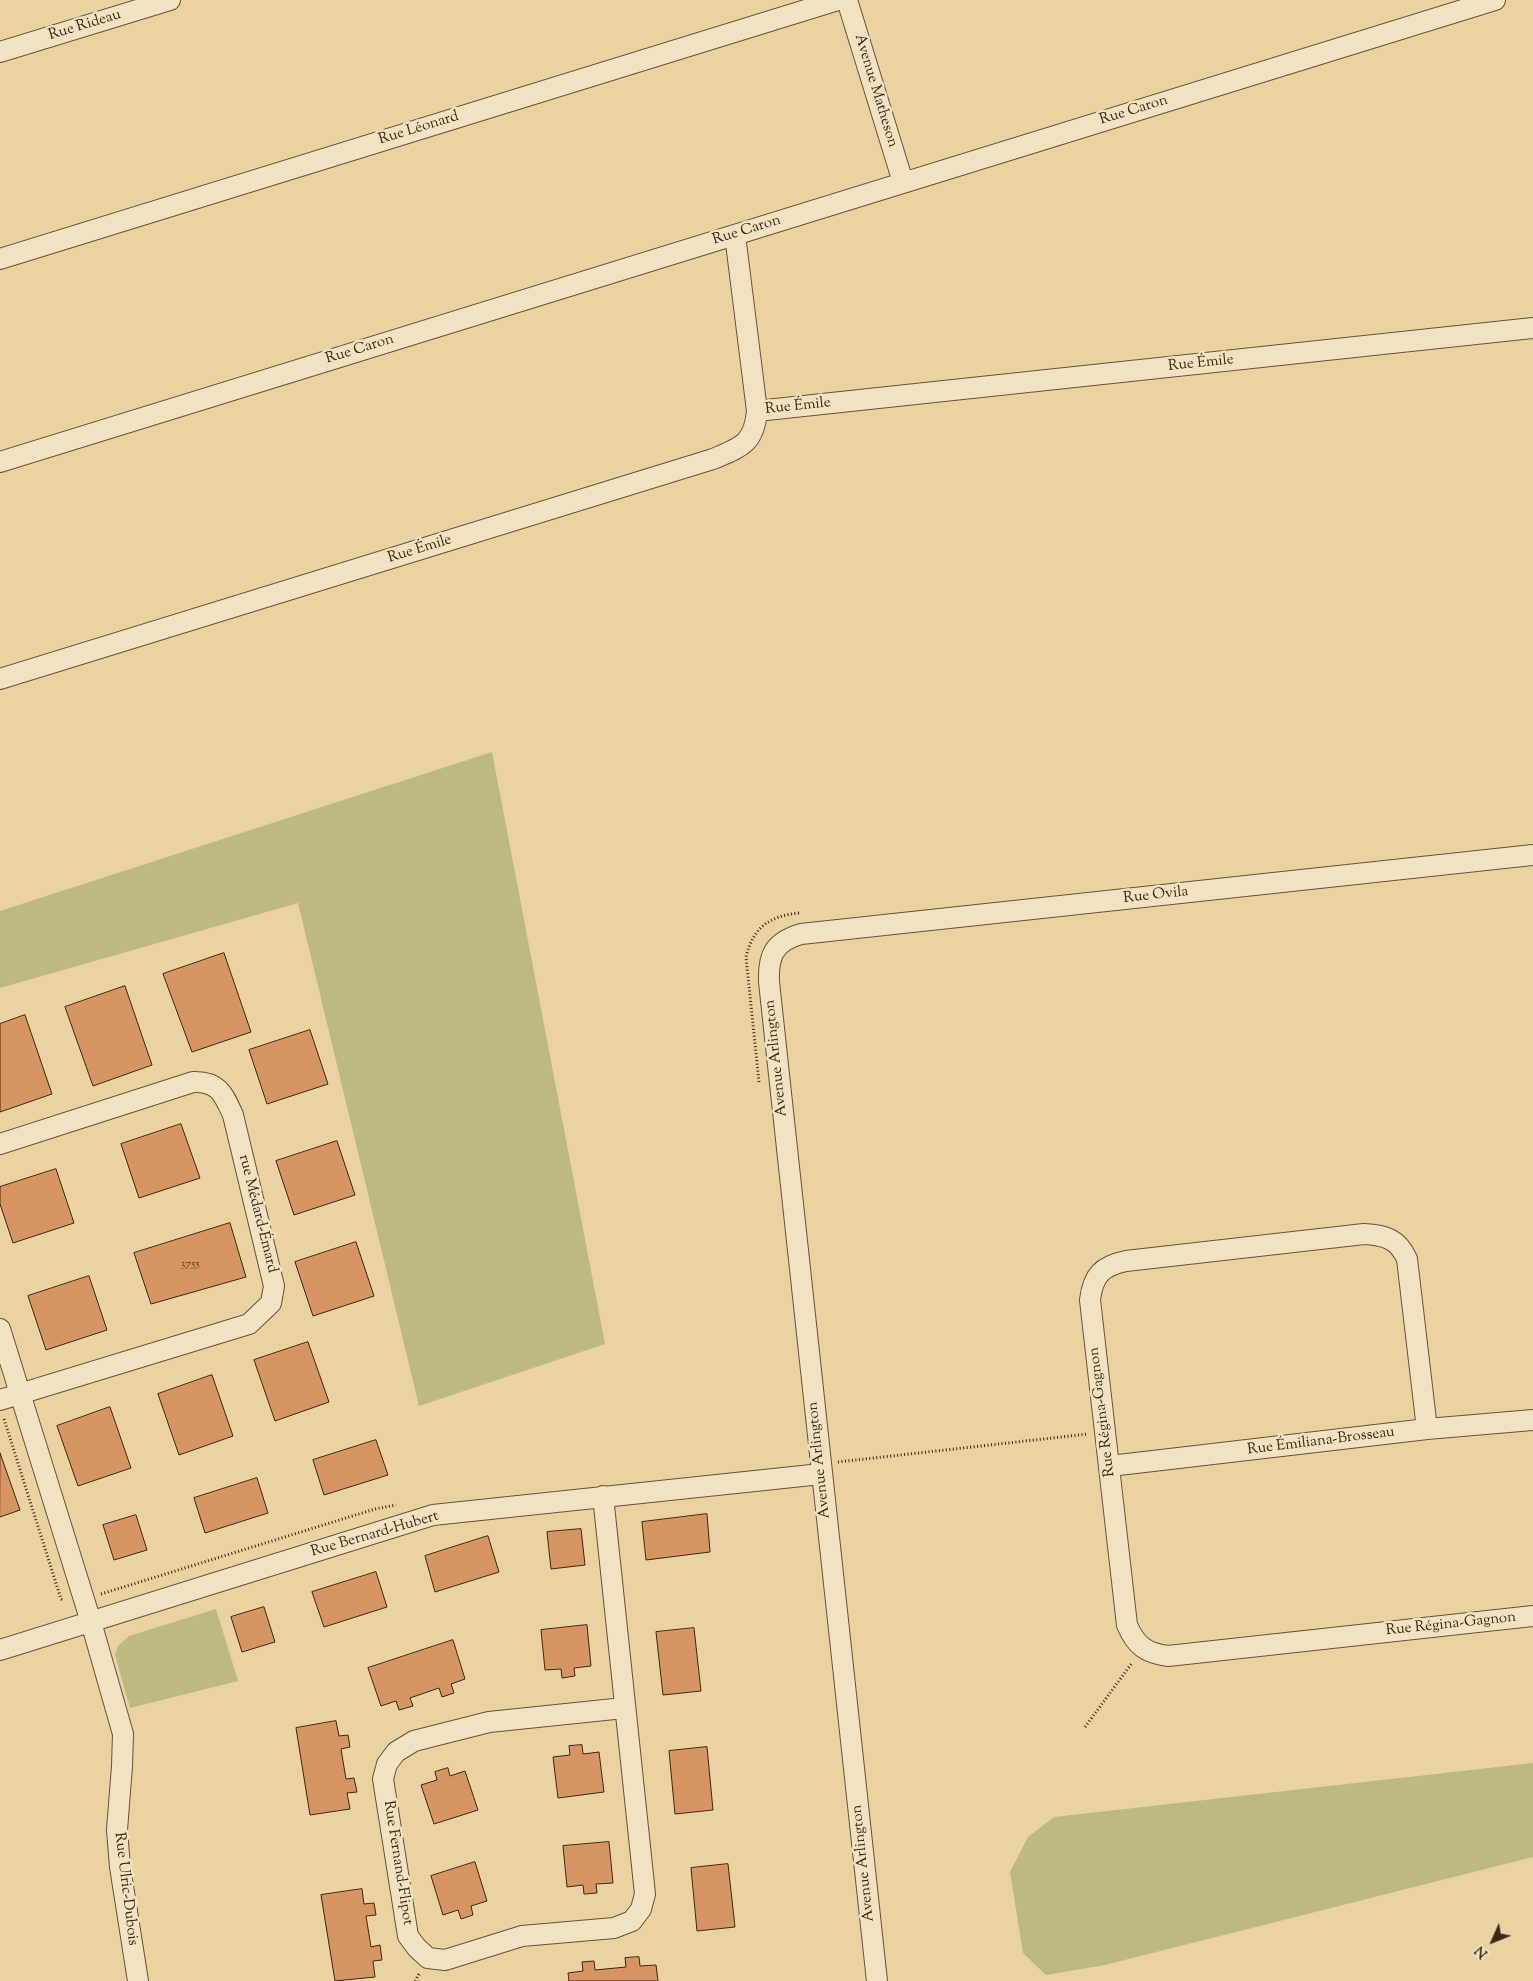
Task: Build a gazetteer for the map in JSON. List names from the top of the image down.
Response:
{
  "streets": {
    "street": [
      "Rue Rideau",
      "Avenue Matheson",
      "Rue Caron",
      "Rue Léonard",
      "Rue Émile",
      "Rue Ovila",
      "Avenue Arlington",
      "rue Médard-Émard",
      "Rue Régina-Gagnon",
      "Rue Émiliana-Brosseau",
      "Rue Bernard-Hubert",
      "Rue Fernand-Flipot",
      "Rue Ulric-Dubois"
    ]
  },
  "crossings": [
    ["Avenue Matheson", "Rue Caron"],
    ["Rue Ovila", "Avenue Arlington"],
    ["Avenue Arlington", "Rue Bernard-Hubert"],
    ["Rue Régina-Gagnon", "Rue Émiliana-Brosseau"],
    ["Rue Bernard-Hubert", "Rue Fernand-Flipot"],
    ["Rue Bernard-Hubert", "Rue Ulric-Dubois"]
  ],
  "house_numbers": ["3755"],
  "north": "bottom left"
}
